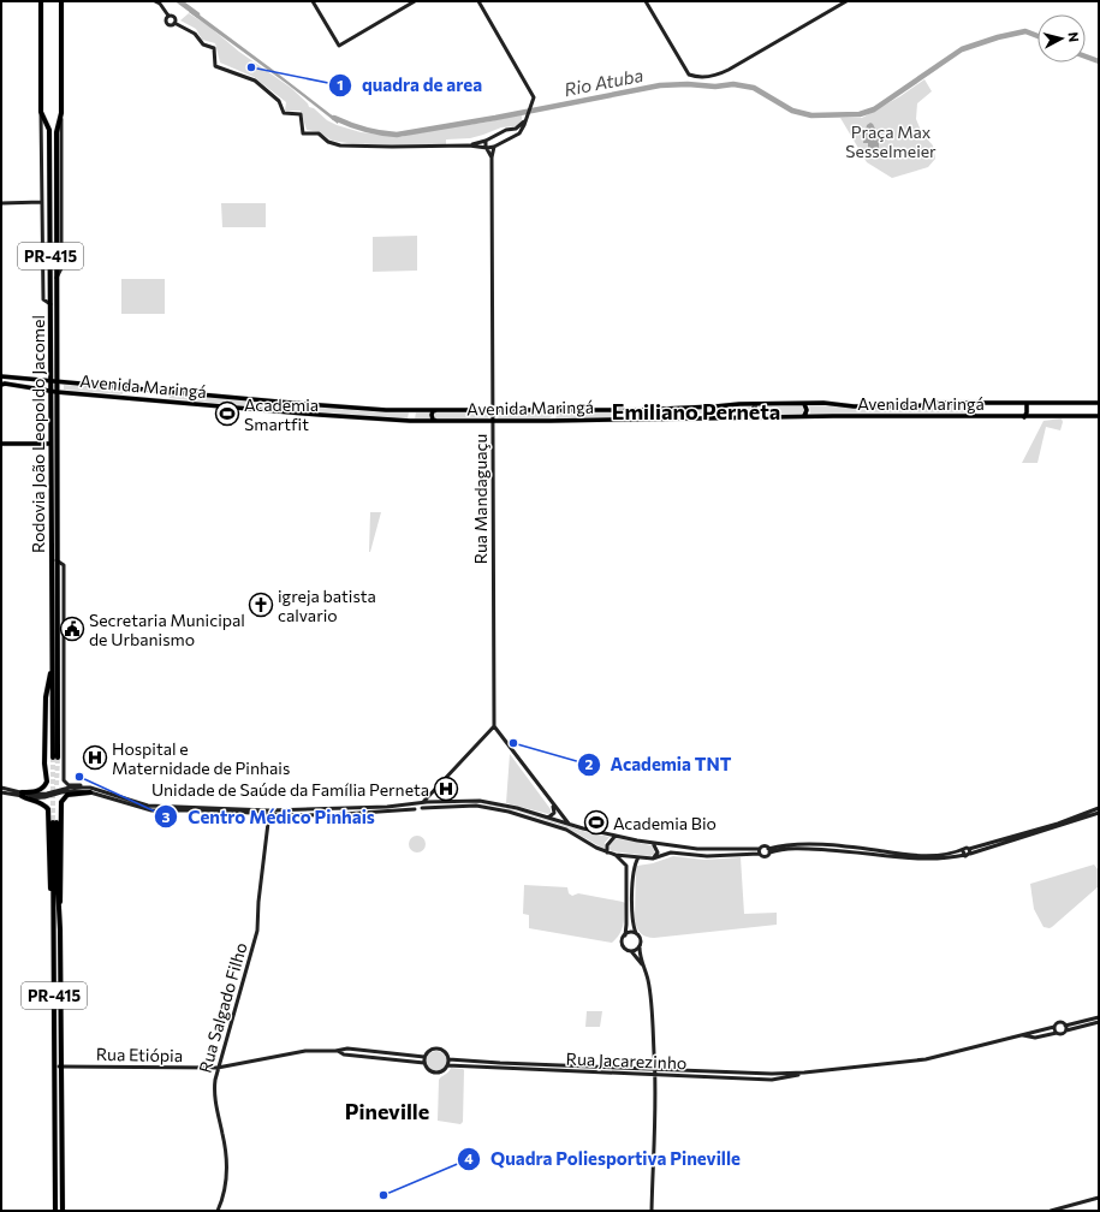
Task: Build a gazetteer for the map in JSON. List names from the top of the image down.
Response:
{
  "streets": {
    "highway": ["PR-415", "Rodovia João Leopoldo Jacomel"],
    "main road": ["Avenida Maringá"],
    "street": [
      "Rua Mandaguaçu",
      "Rua Salgado Filho",
      "Rua Etiópia",
      "Rua Jacarezinho"
    ]
  },
  "crossings": [
    ["PR-415", "Rua Etiópia"],
    ["Avenida Maringá", "Rodovia João Leopoldo Jacomel"],
    ["Avenida Maringá", "Rua Mandaguaçu"],
    ["Rua Salgado Filho", "Rua Etiópia"]
  ],
  "districts": ["Emiliano Perneta", "Pineville"],
  "water": ["Rio Atuba"],
  "parks": ["Praça Max Sesselmeier"],
  "places": {
    "other": [
      "quadra de area",
      "Academia TNT",
      "Centro Médico Pinhais",
      "Quadra Poliesportiva Pineville"
    ],
    "sports": ["Academia Smartfit", "Academia Bio"],
    "church": ["igreja batista calvario"],
    "public building": ["Secretaria Municipal de Urbanismo"],
    "hospital": ["Hospital e Maternidade de Pinhais", "Unidade de Saúde da Família Perneta"]
  },
  "north": "right"
}
